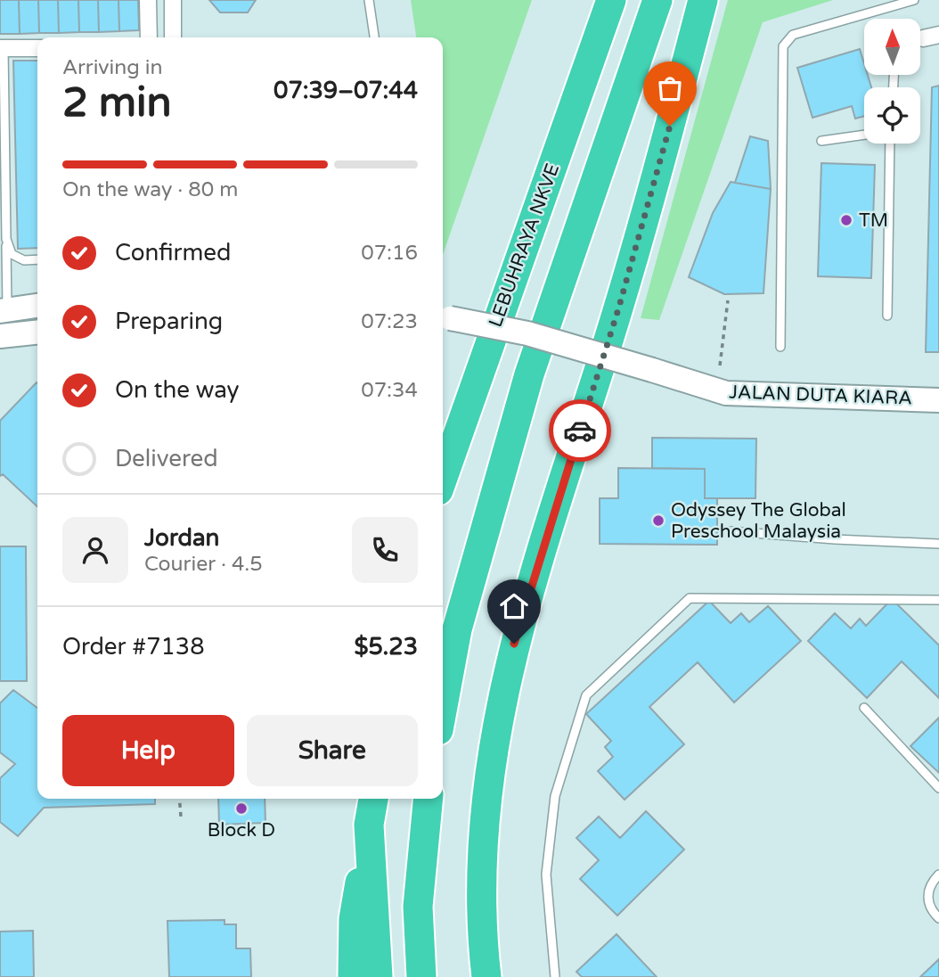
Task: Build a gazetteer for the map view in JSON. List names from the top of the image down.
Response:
{
  "streets": {
    "highway": ["LEBUHRAYA NKVE"],
    "main road": ["JALAN DUTA KIARA"]
  },
  "places": ["TM", "Odyssey The Global Preschool Malaysia", "Block D"],
  "north": "top",
  "page": {
    "heading": ["2 min", "Arriving in", "07:39–07:44"],
    "panel": [
      "Jordan",
      "Courier · 4.5",
      "Order #7138",
      "$5.23"
    ],
    "bar": "On the way · 80 m",
    "list": [
      ["Confirmed", "07:16"],
      ["Preparing", "07:23"],
      ["On the way", "07:34"],
      "Delivered"
    ],
    "buttons": ["Help", "Share"]
  }
}
